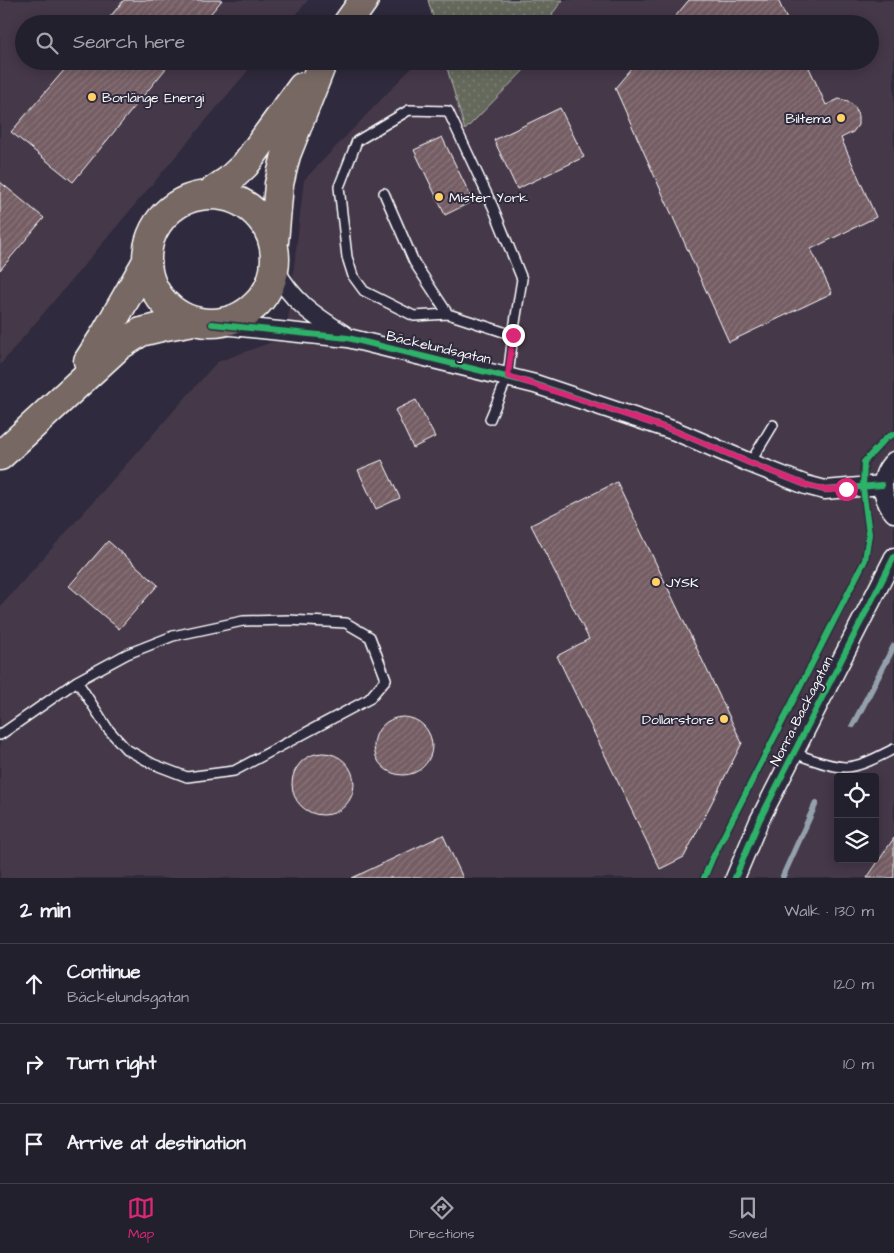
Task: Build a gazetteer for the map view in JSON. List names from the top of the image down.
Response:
{
  "streets": {
    "street": ["Bäckelundsgatan", "Norra Backagatan"]
  },
  "places": [
    "Borlänge Energi",
    "Biltema",
    "Mister York",
    "JYSK",
    "Dollarstore"
  ],
  "page": {
    "search": "Search here",
    "heading": ["2 min", "Walk · 130 m"],
    "list": [
      ["Continue", "Bäckelundsgatan", "120 m"],
      ["Turn right", "10 m"],
      "Arrive at destination"
    ],
    "nav": ["Map", "Directions", "Saved"]
  }
}
